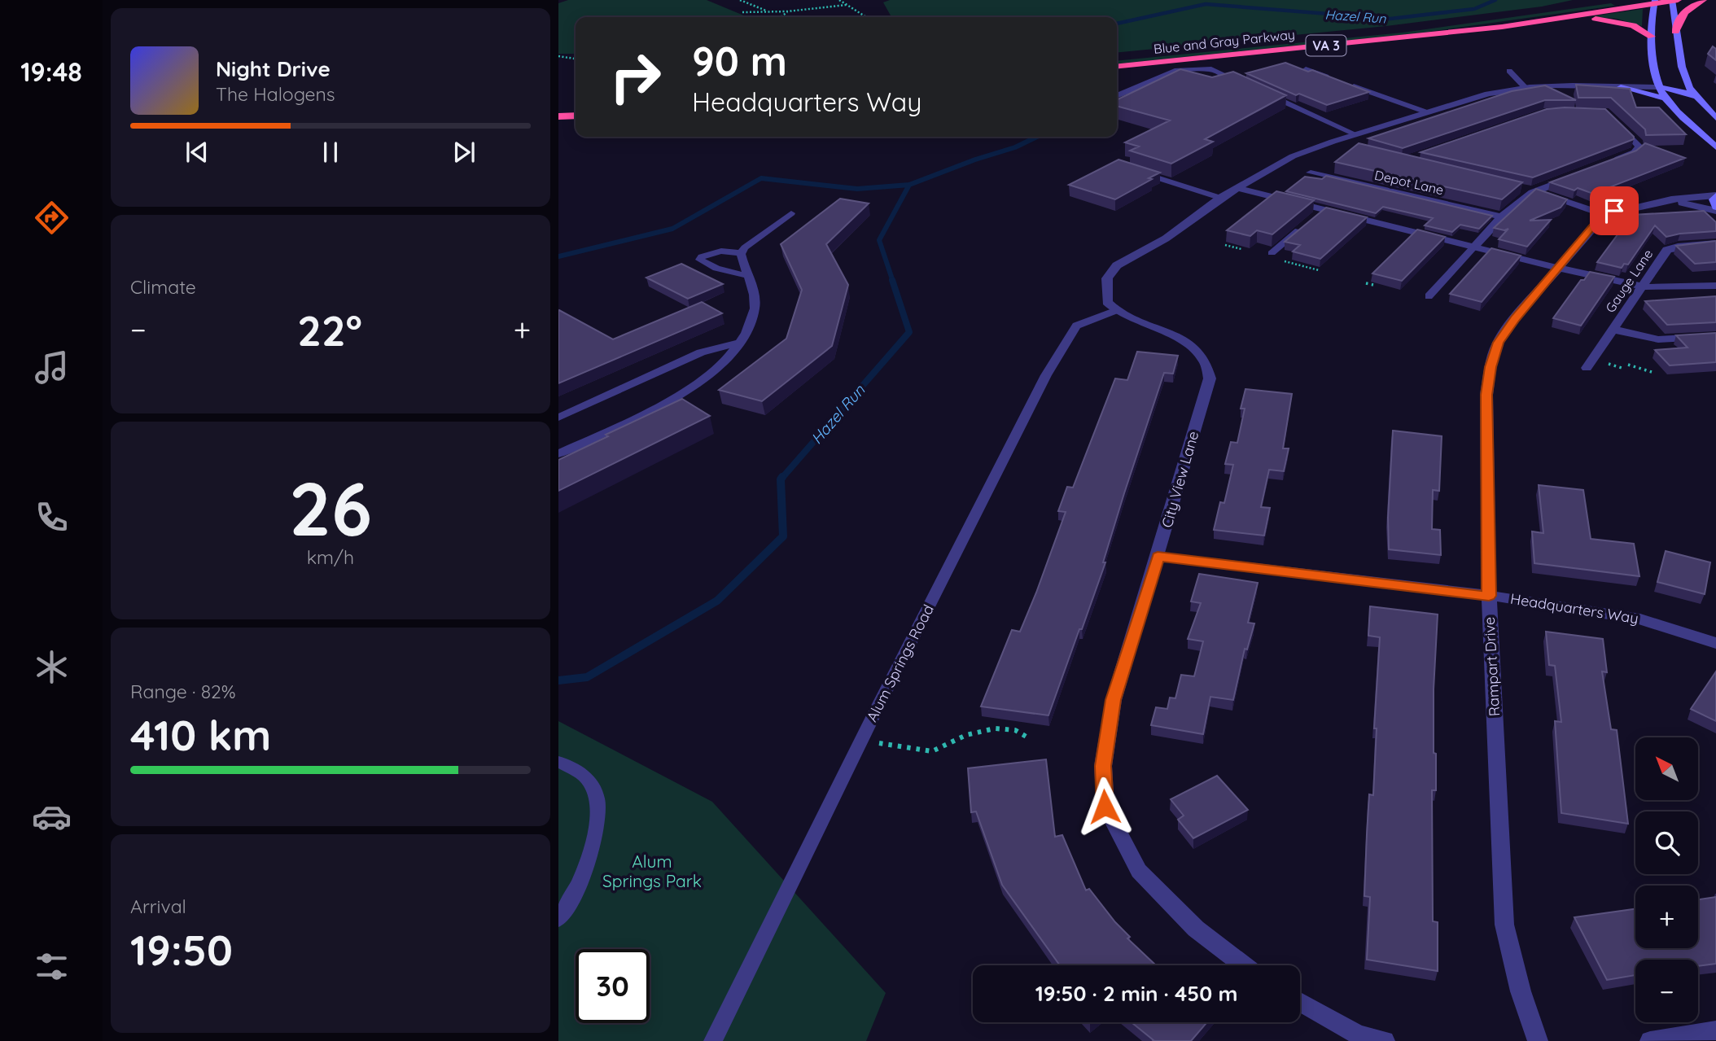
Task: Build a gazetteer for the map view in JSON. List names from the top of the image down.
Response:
{
  "streets": {
    "highway": ["Blue and Gray Parkway", "VA 3"],
    "street": [
      "Depot Lane",
      "Gauge Lane",
      "City View Lane",
      "Headquarters Way",
      "Rampart Drive"
    ],
    "lane": ["Alum Springs Road"]
  },
  "crossings": [
    ["City View Lane", "Headquarters Way"],
    ["City View Lane", "Alum Springs Road"],
    ["Headquarters Way", "Rampart Drive"]
  ],
  "water": ["Hazel Run"],
  "parks": ["Alum Springs Park"],
  "north": "top left",
  "page": {
    "tabs": "19:48",
    "turn": ["90 m", "Headquarters Way"],
    "song": ["Night Drive", "The Halogens"],
    "tile": [
      "Climate",
      ["26", "km/h"],
      ["Range · 82%", "410 km"],
      ["Arrival", "19:50"]
    ],
    "heat": ["−", "22°", "+"],
    "map_buttons": ["+", "−"],
    "limit": "30",
    "trip": "19:50 · 2 min · 450 m"
  }
}
